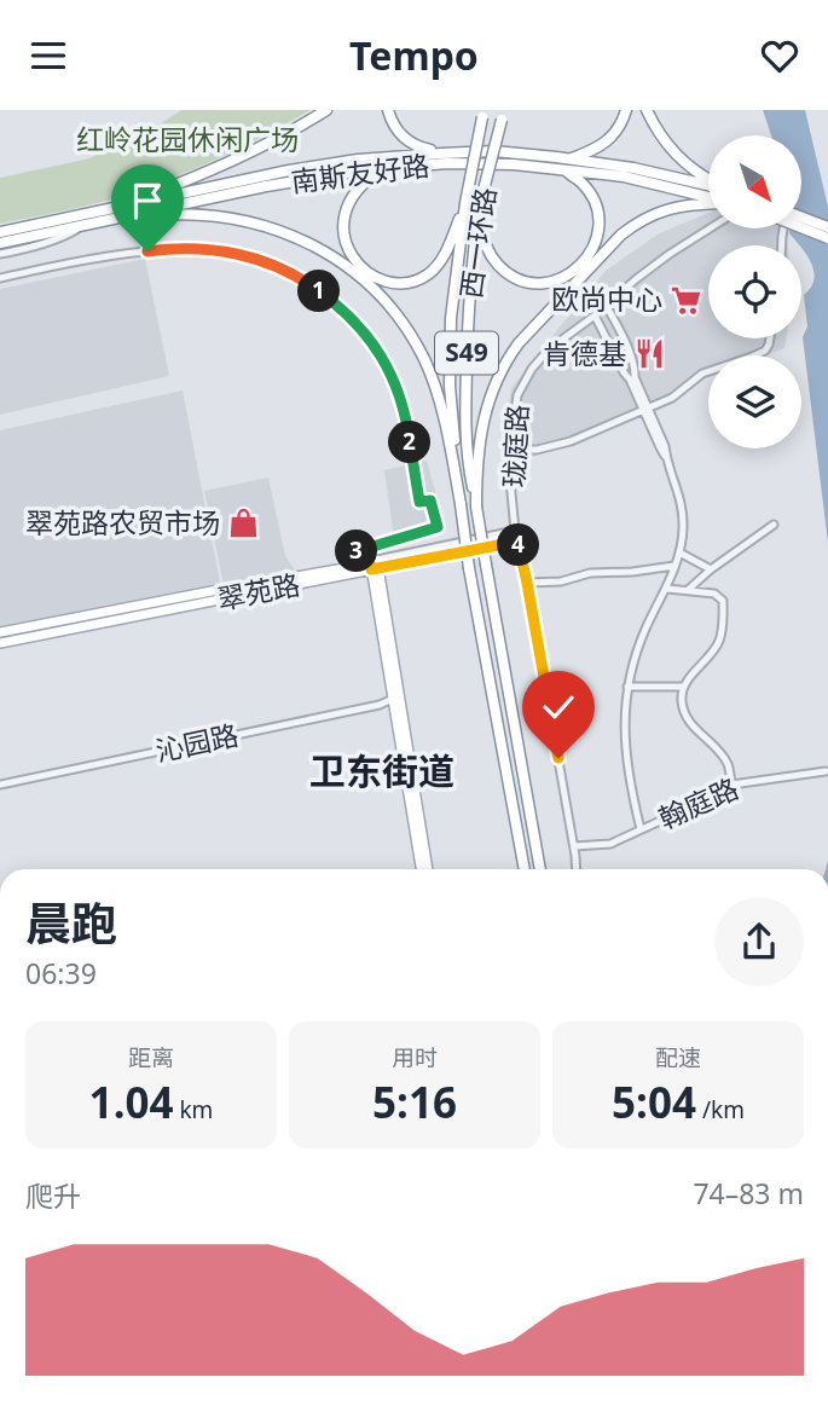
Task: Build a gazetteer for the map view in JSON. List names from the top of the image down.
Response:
{
  "streets": {
    "highway": ["南斯友好路", "西一环路", "S49"],
    "main road": ["翠苑路"],
    "street": ["珑庭路", "沁园路", "翰庭路"]
  },
  "crossings": [
    ["珑庭路", "翠苑路"],
    ["珑庭路", "翰庭路"]
  ],
  "districts": ["卫东街道"],
  "parks": ["红岭花园休闲广场"],
  "places": {
    "supermarket": ["欧尚中心"],
    "restaurant": ["肯德基"],
    "shop": ["翠苑路农贸市场"]
  },
  "north": "bottom right",
  "page": {
    "header": "Tempo",
    "pins": [
      "1",
      "2",
      "4",
      "3"
    ],
    "heading": ["晨跑", "06:39"],
    "stats": [
      ["距离", "1.04 km"],
      ["用时", "5:16"],
      ["配速", "5:04 /km"]
    ],
    "chart": ["爬升", "74–83 m"]
  }
}
